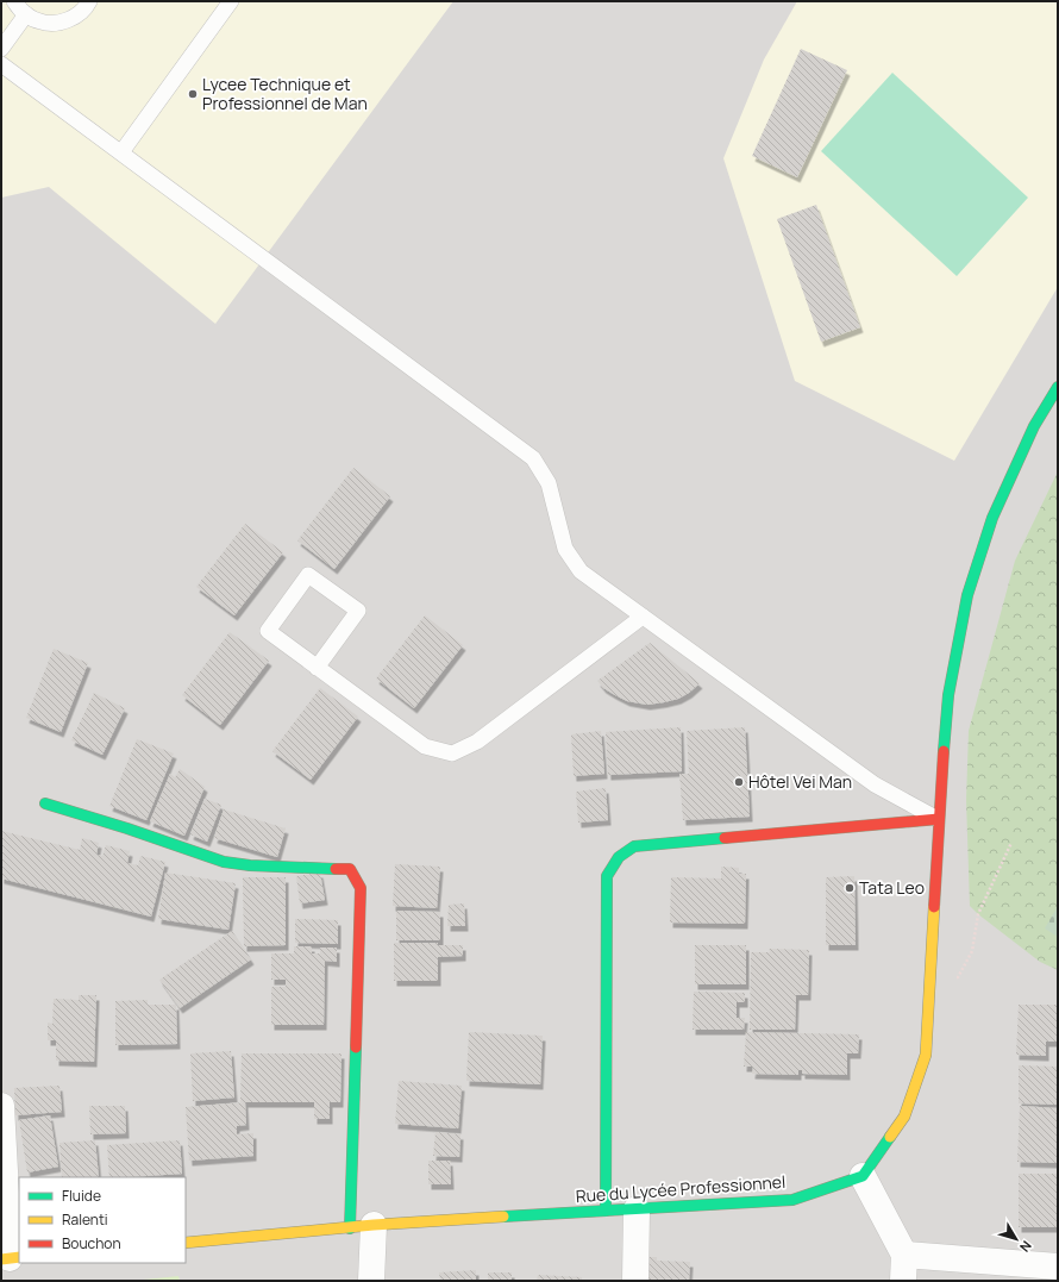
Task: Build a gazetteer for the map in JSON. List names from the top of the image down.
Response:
{
  "streets": {
    "main road": ["Rue du Lycée Professionnel"]
  },
  "places": ["Lycee Technique et Professionnel de Man", "Hôtel Vei Man", "Tata Leo"],
  "legend": ["Fluide", "Ralenti", "Bouchon"],
  "north": "bottom right"
}
